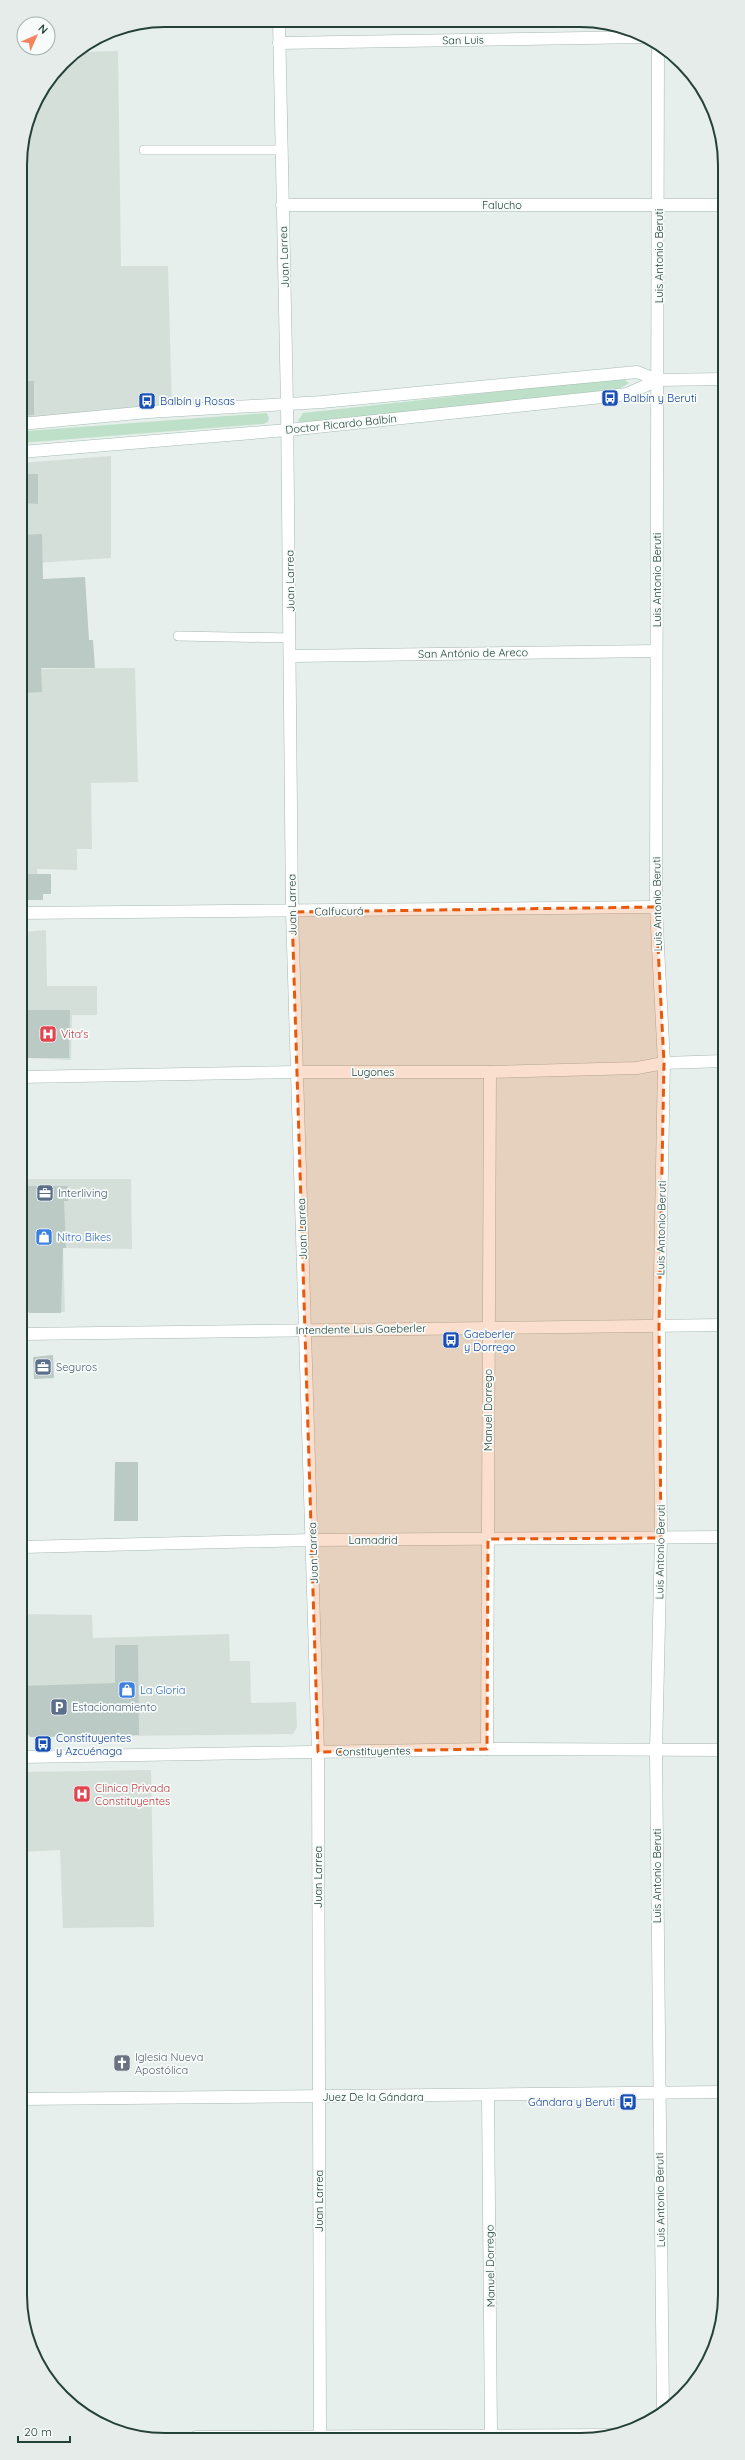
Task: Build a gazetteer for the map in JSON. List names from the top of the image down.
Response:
{
  "streets": {
    "street": [
      "San Luis",
      "Falucho",
      "Luis Antonio Beruti",
      "Juan Larrea",
      "Doctor Ricardo Balbín",
      "San António de Areco",
      "Calfucurá",
      "Lugones",
      "Intendente Luis Gaeberler",
      "Manuel Dorrego",
      "Lamadrid",
      "Constituyentes",
      "Juez De la Gándara"
    ]
  },
  "crossings": [
    ["San Luis", "Juan Larrea"],
    ["Falucho", "Luis Antonio Beruti"],
    ["Falucho", "Juan Larrea"],
    ["Luis Antonio Beruti", "Doctor Ricardo Balbín"],
    ["Luis Antonio Beruti", "San António de Areco"],
    ["Luis Antonio Beruti", "Calfucurá"],
    ["Luis Antonio Beruti", "Lugones"],
    ["Luis Antonio Beruti", "Intendente Luis Gaeberler"],
    ["Luis Antonio Beruti", "Lamadrid"],
    ["Luis Antonio Beruti", "Constituyentes"],
    ["Luis Antonio Beruti", "Juez De la Gándara"],
    ["Juan Larrea", "Doctor Ricardo Balbín"],
    ["Juan Larrea", "San António de Areco"],
    ["Juan Larrea", "Calfucurá"],
    ["Juan Larrea", "Lugones"],
    ["Juan Larrea", "Intendente Luis Gaeberler"],
    ["Juan Larrea", "Lamadrid"],
    ["Juan Larrea", "Constituyentes"],
    ["Juan Larrea", "Juez De la Gándara"],
    ["Lugones", "Manuel Dorrego"],
    ["Intendente Luis Gaeberler", "Manuel Dorrego"],
    ["Manuel Dorrego", "Lamadrid"],
    ["Manuel Dorrego", "Constituyentes"],
    ["Manuel Dorrego", "Juez De la Gándara"]
  ],
  "places": {
    "bus stop": [
      "Balbín y Beruti",
      "Balbín y Rosas",
      "Gaeberler y Dorrego",
      "Constituyentes y Azcuénaga",
      "Gándara y Beruti"
    ],
    "hospital": ["Vita's", "Clinica Privada Constituyentes"],
    "office": ["Interliving", "Seguros"],
    "shop": ["Nitro Bikes", "La Gloria"],
    "parking": ["Estacionamiento"],
    "church": ["Iglesia Nueva Apostólica"]
  },
  "scale_bar": "20 m",
  "north": "top right"
}
